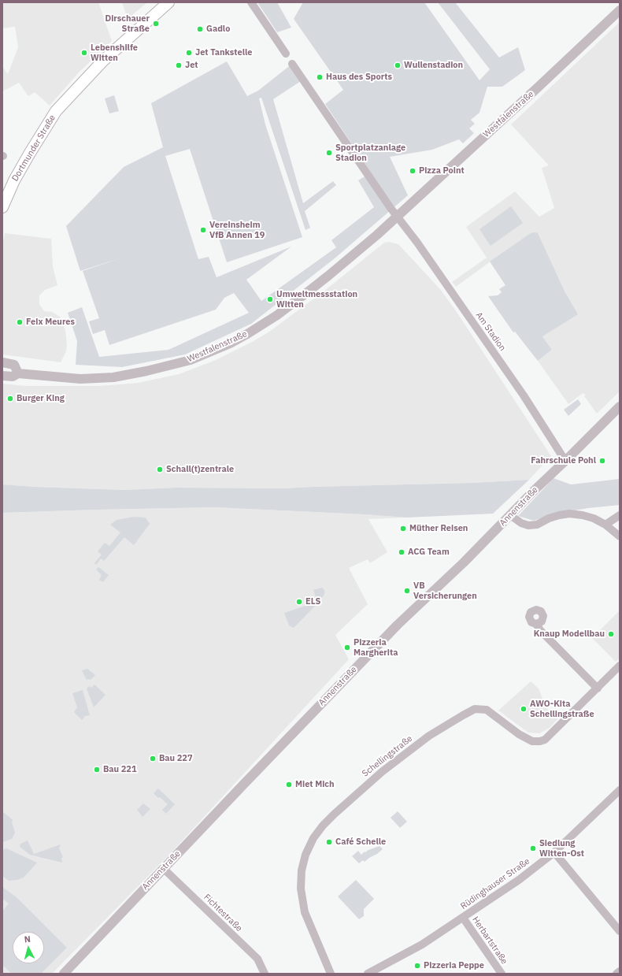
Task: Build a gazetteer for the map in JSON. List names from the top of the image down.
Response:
{
  "streets": {
    "main road": ["Dortmunder Straße"],
    "street": [
      "Westfalenstraße",
      "Am Stadion",
      "Annenstraße",
      "Schellingstraße",
      "Rüdinghauser Straße",
      "Fichtestraße",
      "Herbartstraße"
    ]
  },
  "crossings": [
    ["Westfalenstraße", "Am Stadion"],
    ["Am Stadion", "Annenstraße"],
    ["Annenstraße", "Fichtestraße"],
    ["Rüdinghauser Straße", "Herbartstraße"]
  ],
  "places": [
    "Dirschauer Straße",
    "Gadlo",
    "Lebenshilfe Witten",
    "Jet Tankstelle",
    "Jet",
    "Wullenstadion",
    "Haus des Sports",
    "Sportplatzanlage Stadion",
    "Pizza Point",
    "Vereinsheim VfB Annen 19",
    "Umweltmessstation Witten",
    "Feix Meures",
    "Burger King",
    "Fahrschule Pohl",
    "Schall(t)zentrale",
    "Müther Reisen",
    "ACG Team",
    "VB Versicherungen",
    "ELS",
    "Knaup Modellbau",
    "Pizzeria Margherita",
    "AWO-Kita Schellingstraße",
    "Bau 227",
    "Bau 221",
    "Miet Mich",
    "Café Schelle",
    "Siedlung Witten-Ost",
    "Pizzeria Peppe"
  ],
  "north": "top"
}
